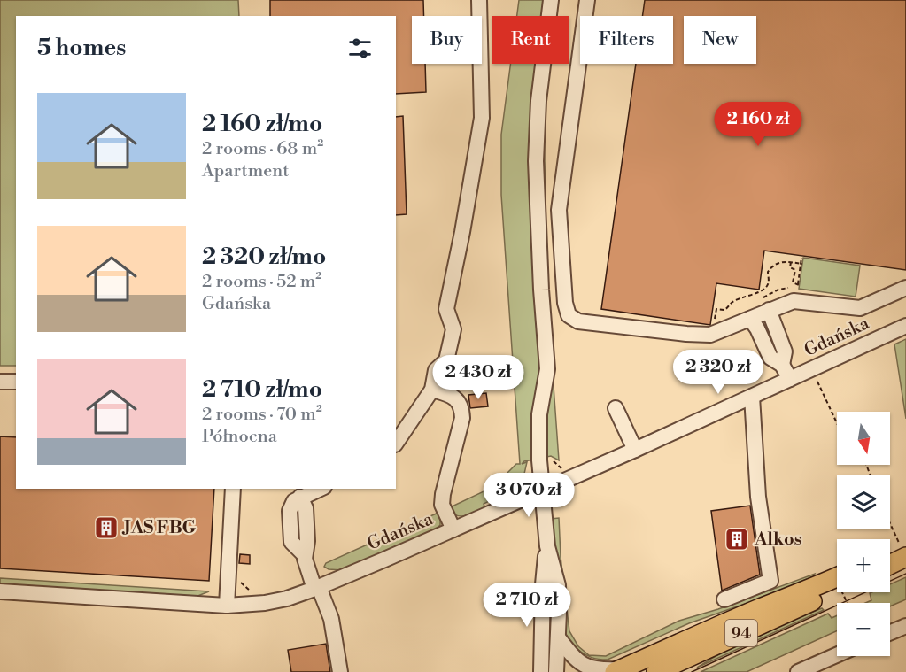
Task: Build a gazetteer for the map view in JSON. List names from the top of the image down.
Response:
{
  "streets": {
    "main road": ["94"],
    "street": ["Gdańska"]
  },
  "places": {
    "building": ["JAS FBG", "Alkos"]
  },
  "north": "bottom",
  "page": {
    "chip": [
      "Buy",
      "Rent",
      "Filters",
      "New"
    ],
    "heading": "5 homes",
    "list": [
      {
        "name": "2 160 zł/mo",
        "note": "2 rooms · 68 m² · Apartment"
      },
      {
        "name": "2 320 zł/mo",
        "note": "2 rooms · 52 m² · Gdańska"
      },
      {
        "name": "2 710 zł/mo",
        "note": "2 rooms · 70 m² · Północna"
      }
    ],
    "price": [
      "2 160 zł",
      "2 320 zł",
      "2 430 zł",
      "3 070 zł",
      "2 710 zł"
    ],
    "map_buttons": ["+", "−"]
  }
}
